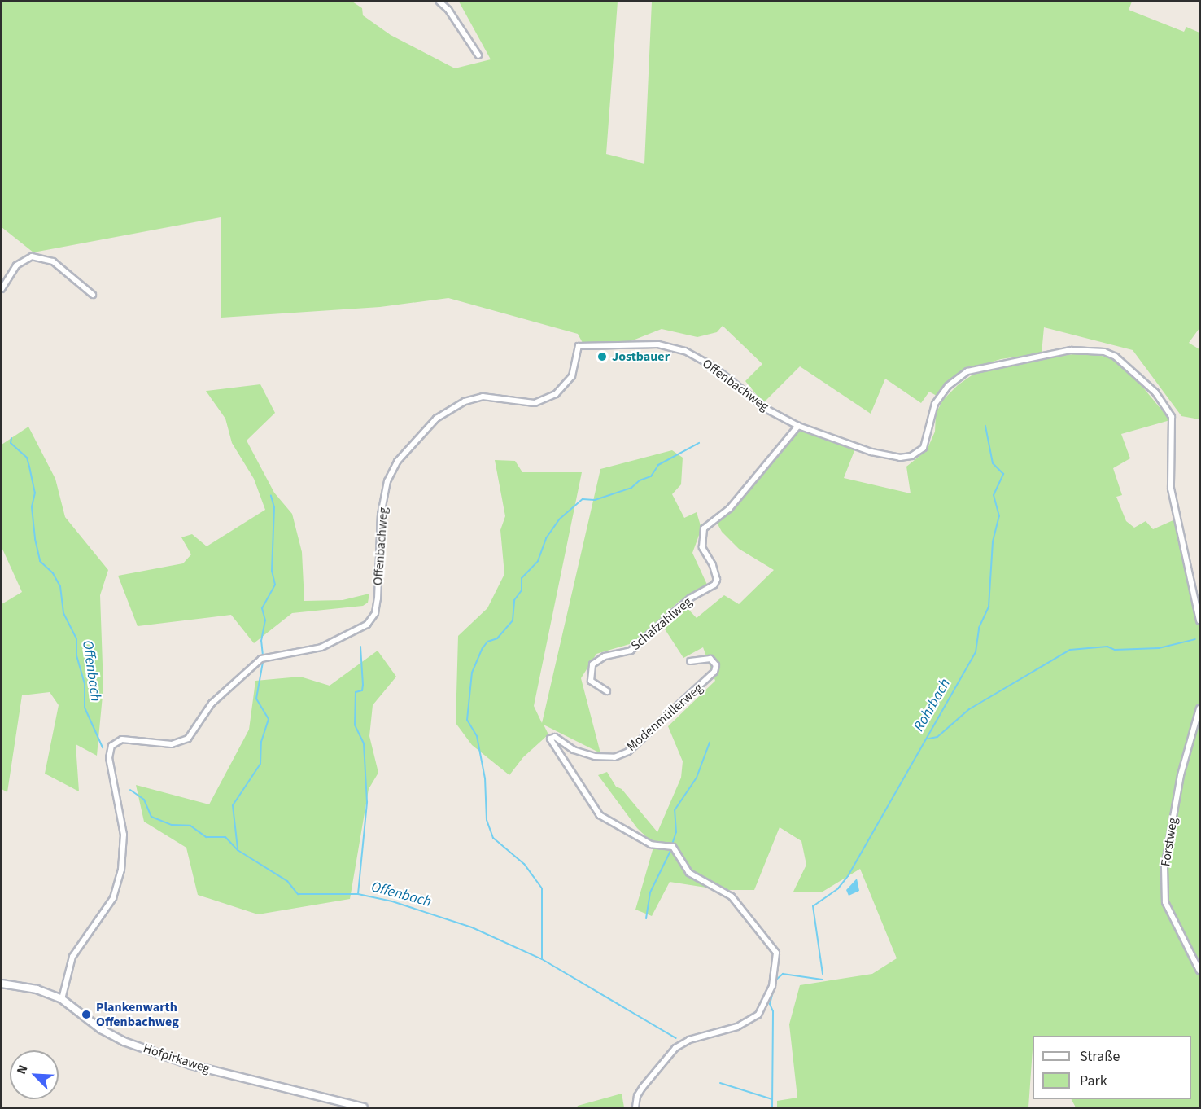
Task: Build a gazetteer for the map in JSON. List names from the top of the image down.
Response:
{
  "streets": {
    "street": [
      "Offenbachweg",
      "Schafzahlweg",
      "Modenmüllerweg",
      "Forstweg",
      "Hofpirkaweg"
    ]
  },
  "crossings": [
    ["Offenbachweg", "Schafzahlweg"],
    ["Offenbachweg", "Hofpirkaweg"]
  ],
  "water": ["Offenbach", "Rohrbach"],
  "places": ["Jostbauer", "Plankenwarth Offenbachweg"],
  "legend": ["Straße", "Park"],
  "north": "top left"
}
